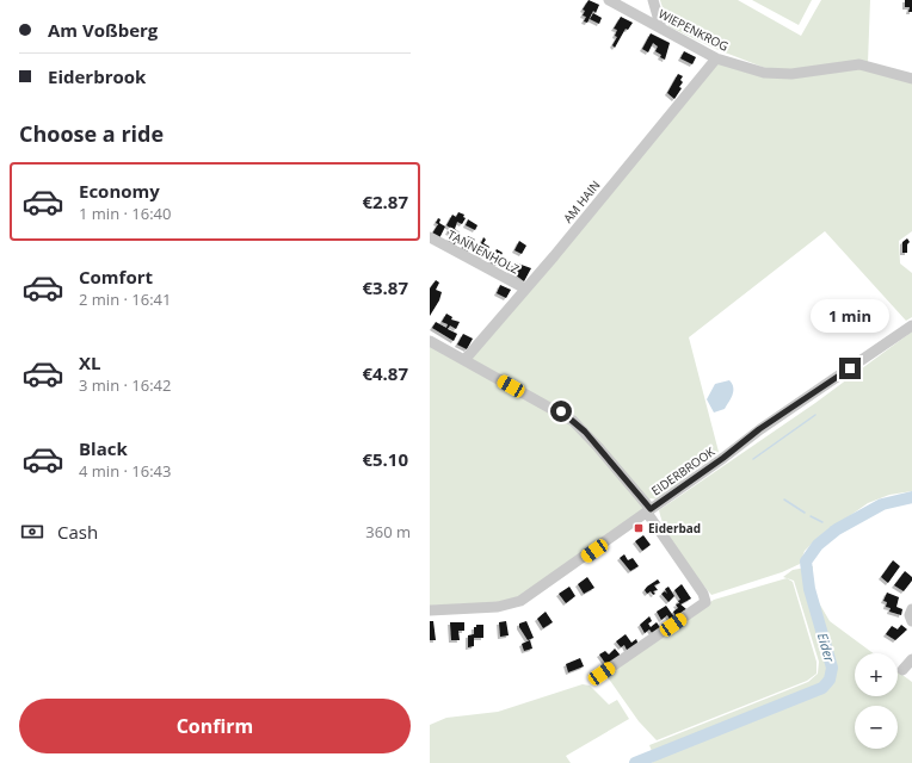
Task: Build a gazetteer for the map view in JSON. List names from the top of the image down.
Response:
{
  "streets": {
    "street": [
      "WIEPENKROG",
      "AM HAIN",
      "TANNENHOLZ",
      "EIDERBROOK"
    ]
  },
  "crossings": [
    ["WIEPENKROG", "AM HAIN"],
    ["AM HAIN", "TANNENHOLZ"]
  ],
  "water": ["Eider"],
  "places": {
    "transit": ["Eiderbad"]
  },
  "page": {
    "banner": ["Am Voßberg", "Eiderbrook"],
    "heading": "Choose a ride",
    "list": [
      {
        "name": "Economy",
        "note": "1 min · 16:40",
        "value": "€2.87"
      },
      {
        "name": "Comfort",
        "note": "2 min · 16:41",
        "value": "€3.87"
      },
      {
        "name": "XL",
        "note": "3 min · 16:42",
        "value": "€4.87"
      },
      {
        "name": "Black",
        "note": "4 min · 16:43",
        "value": "€5.10"
      }
    ],
    "bubble": "1 min",
    "pay": ["Cash", "360 m"],
    "map_buttons": ["+", "−"],
    "buttons": "Confirm"
  }
}
